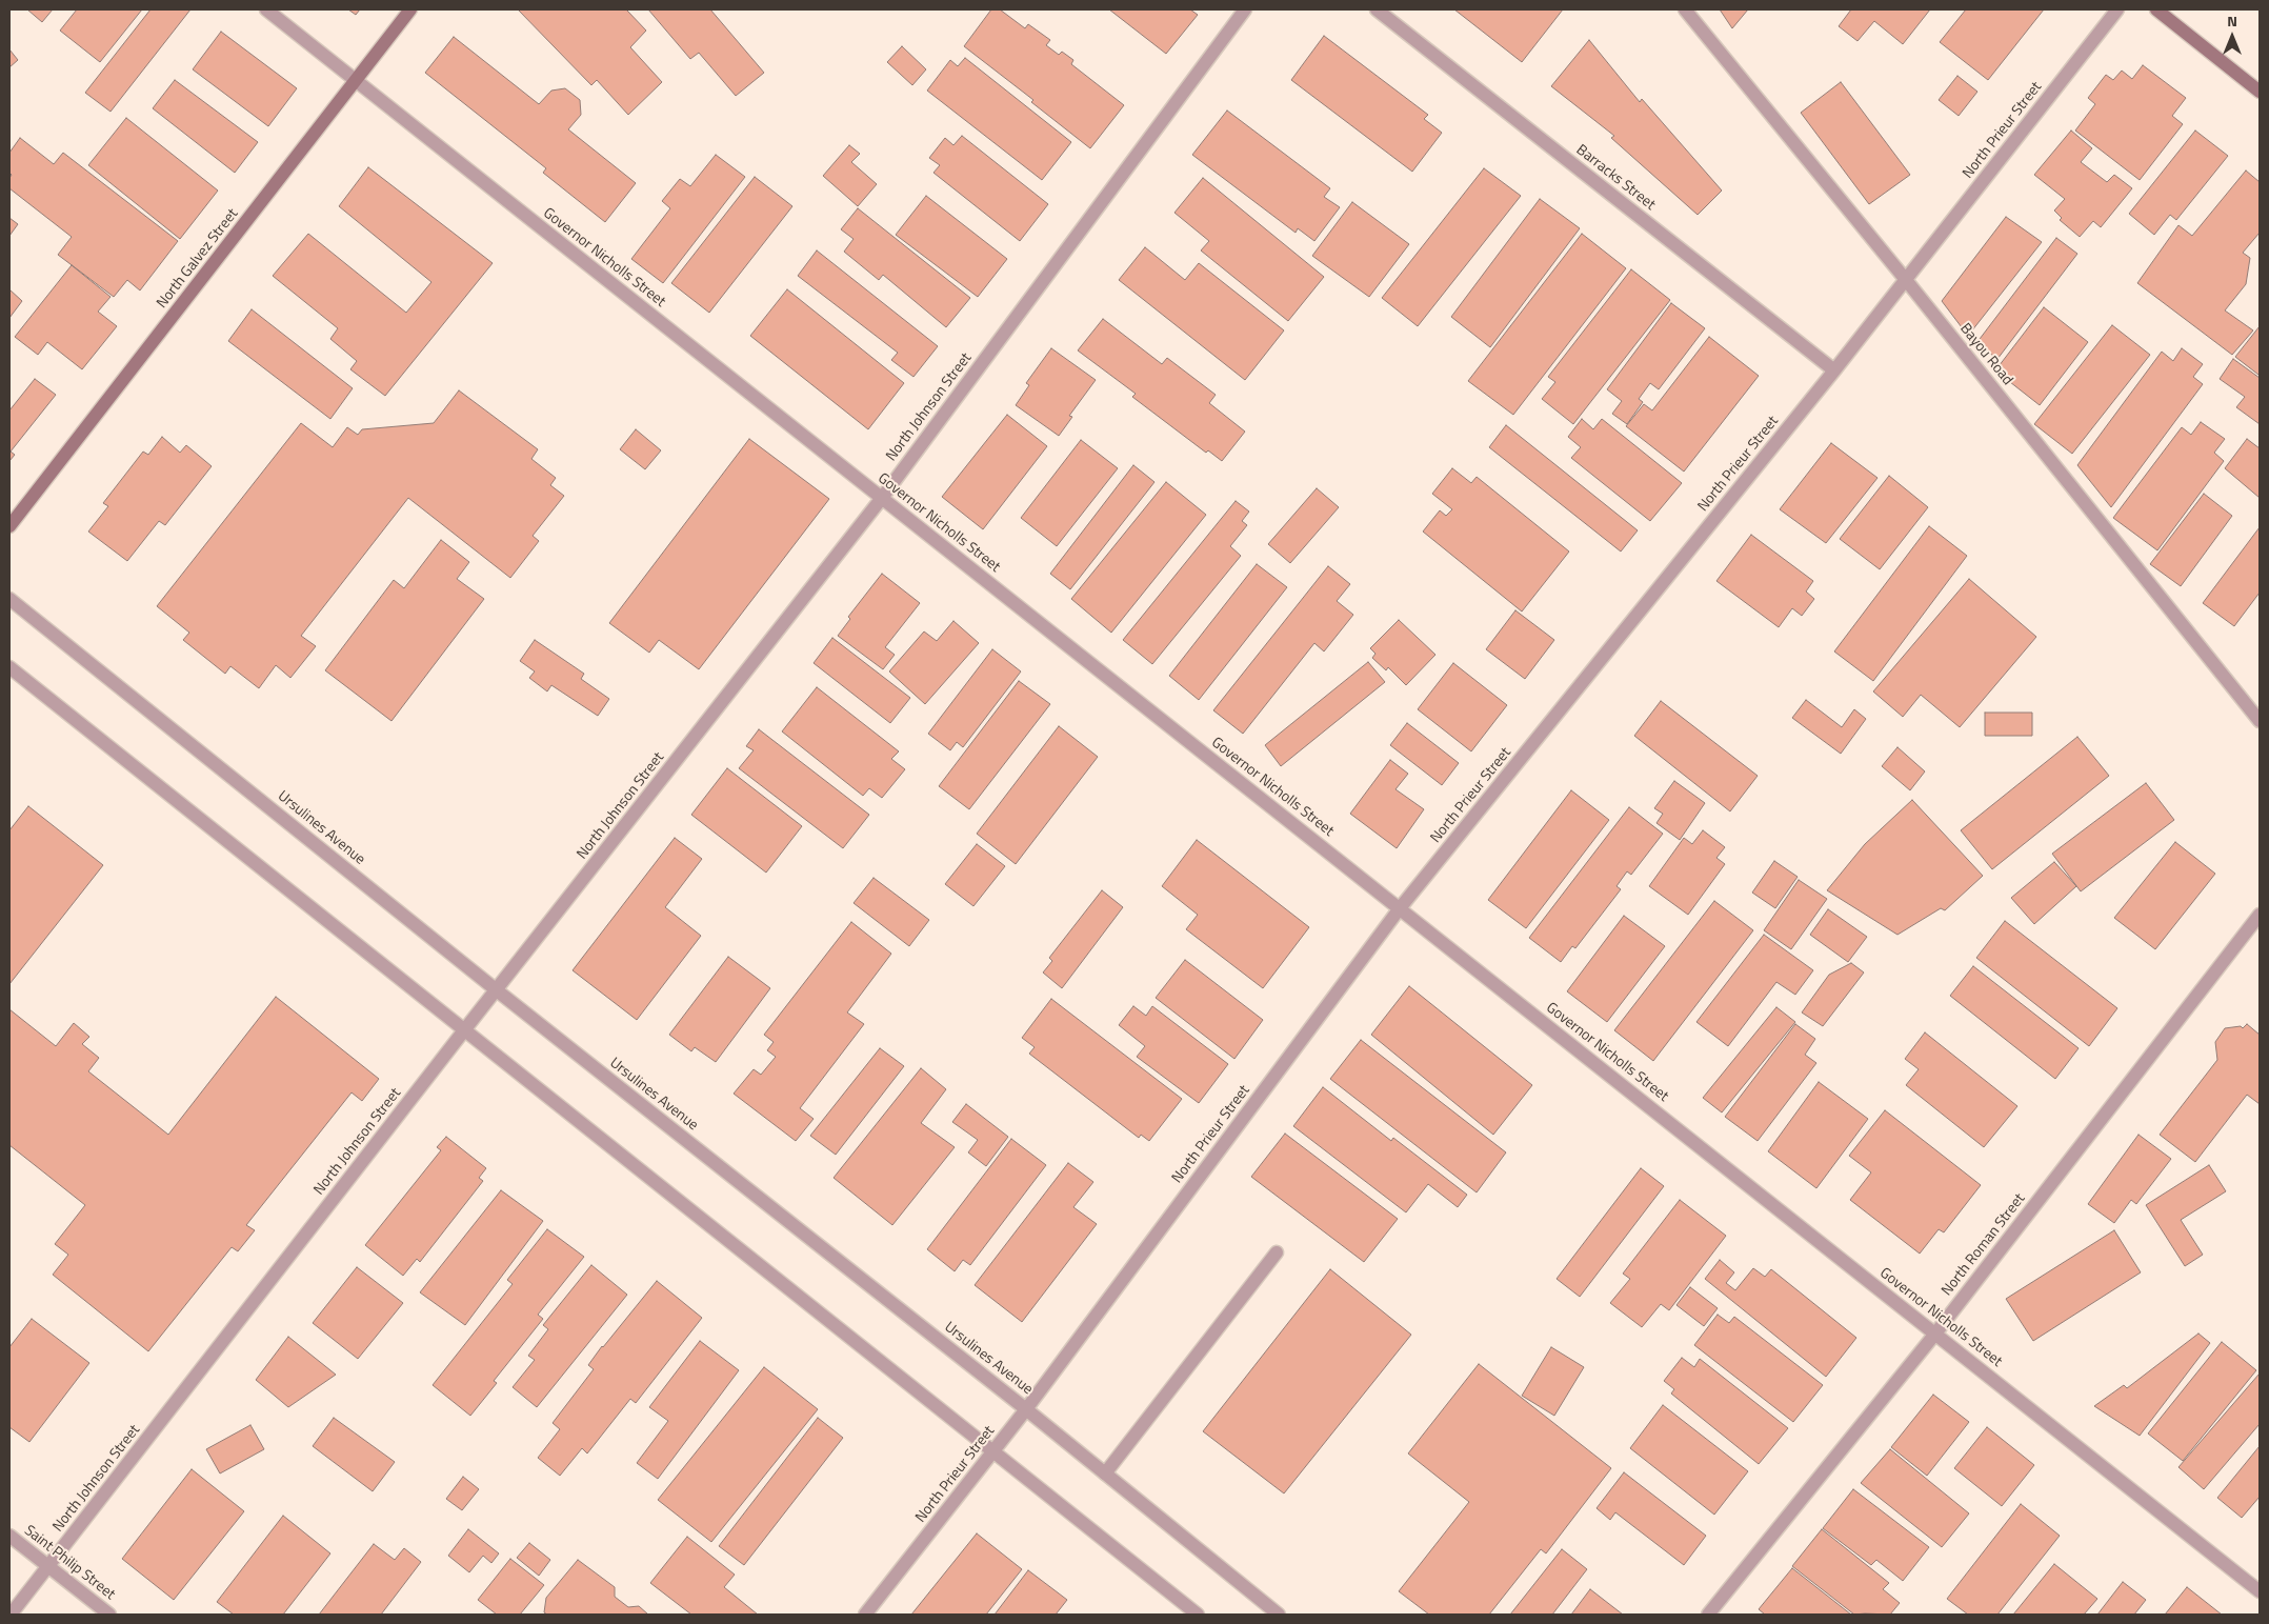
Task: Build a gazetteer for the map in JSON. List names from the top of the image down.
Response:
{
  "streets": {
    "street": [
      "North Prieur Street",
      "Barracks Street",
      "Governor Nicholls Street",
      "North Galvez Street",
      "Bayou Road",
      "North Johnson Street",
      "Ursulines Avenue",
      "North Roman Street",
      "Saint Philip Street"
    ]
  },
  "crossings": [
    ["North Prieur Street", "Barracks Street"],
    ["North Prieur Street", "Governor Nicholls Street"],
    ["North Prieur Street", "Bayou Road"],
    ["North Prieur Street", "Ursulines Avenue"],
    ["Governor Nicholls Street", "North Galvez Street"],
    ["Governor Nicholls Street", "North Johnson Street"],
    ["Governor Nicholls Street", "North Roman Street"],
    ["North Johnson Street", "Ursulines Avenue"],
    ["North Johnson Street", "Saint Philip Street"]
  ],
  "north": "top"
}
